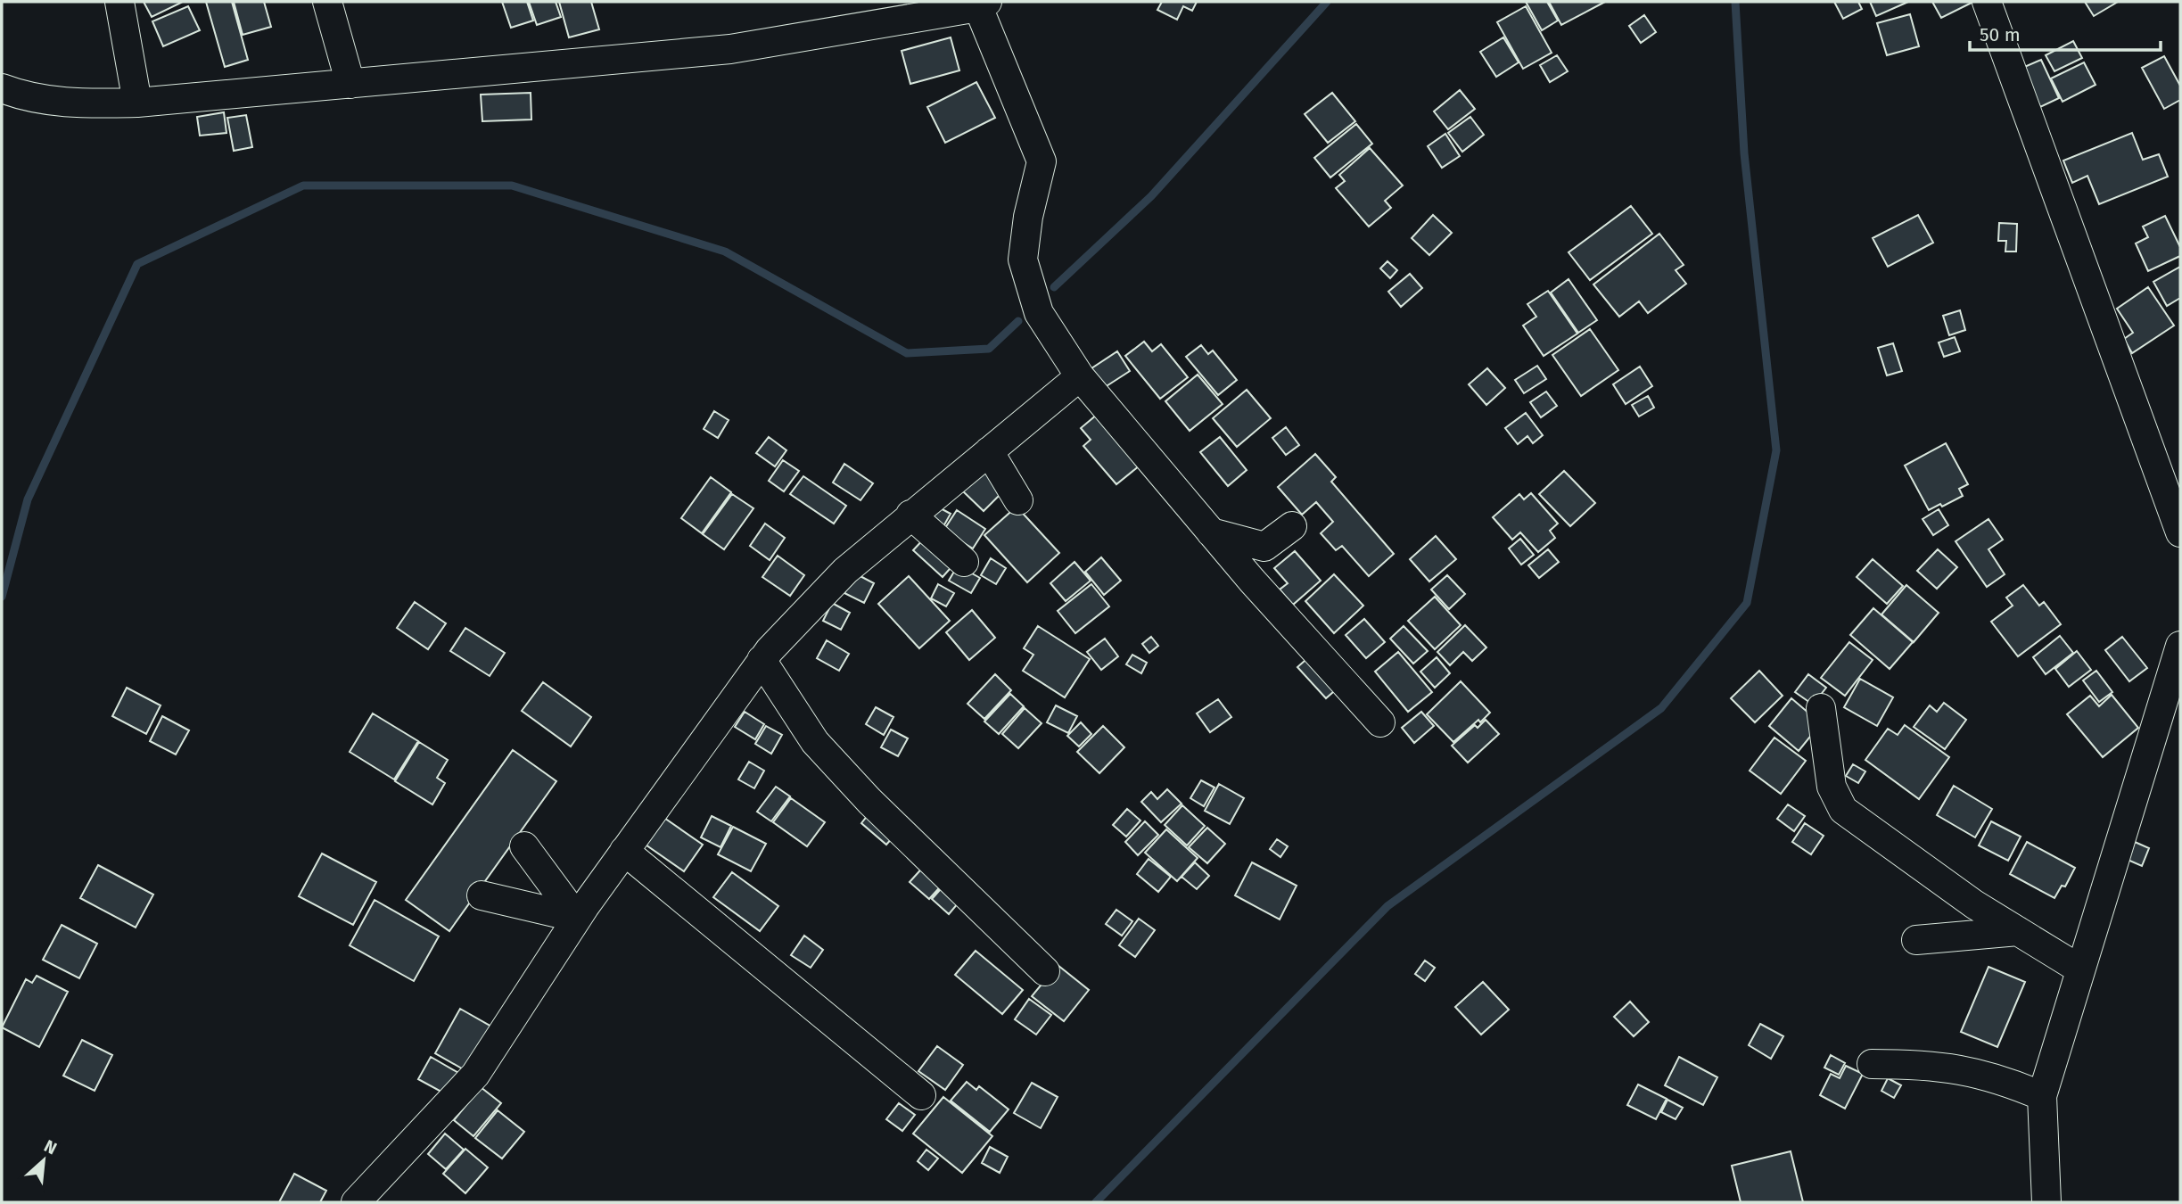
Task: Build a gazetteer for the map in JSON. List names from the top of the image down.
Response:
{
  "scale_bar": "50 m",
  "north": "top right"
}
